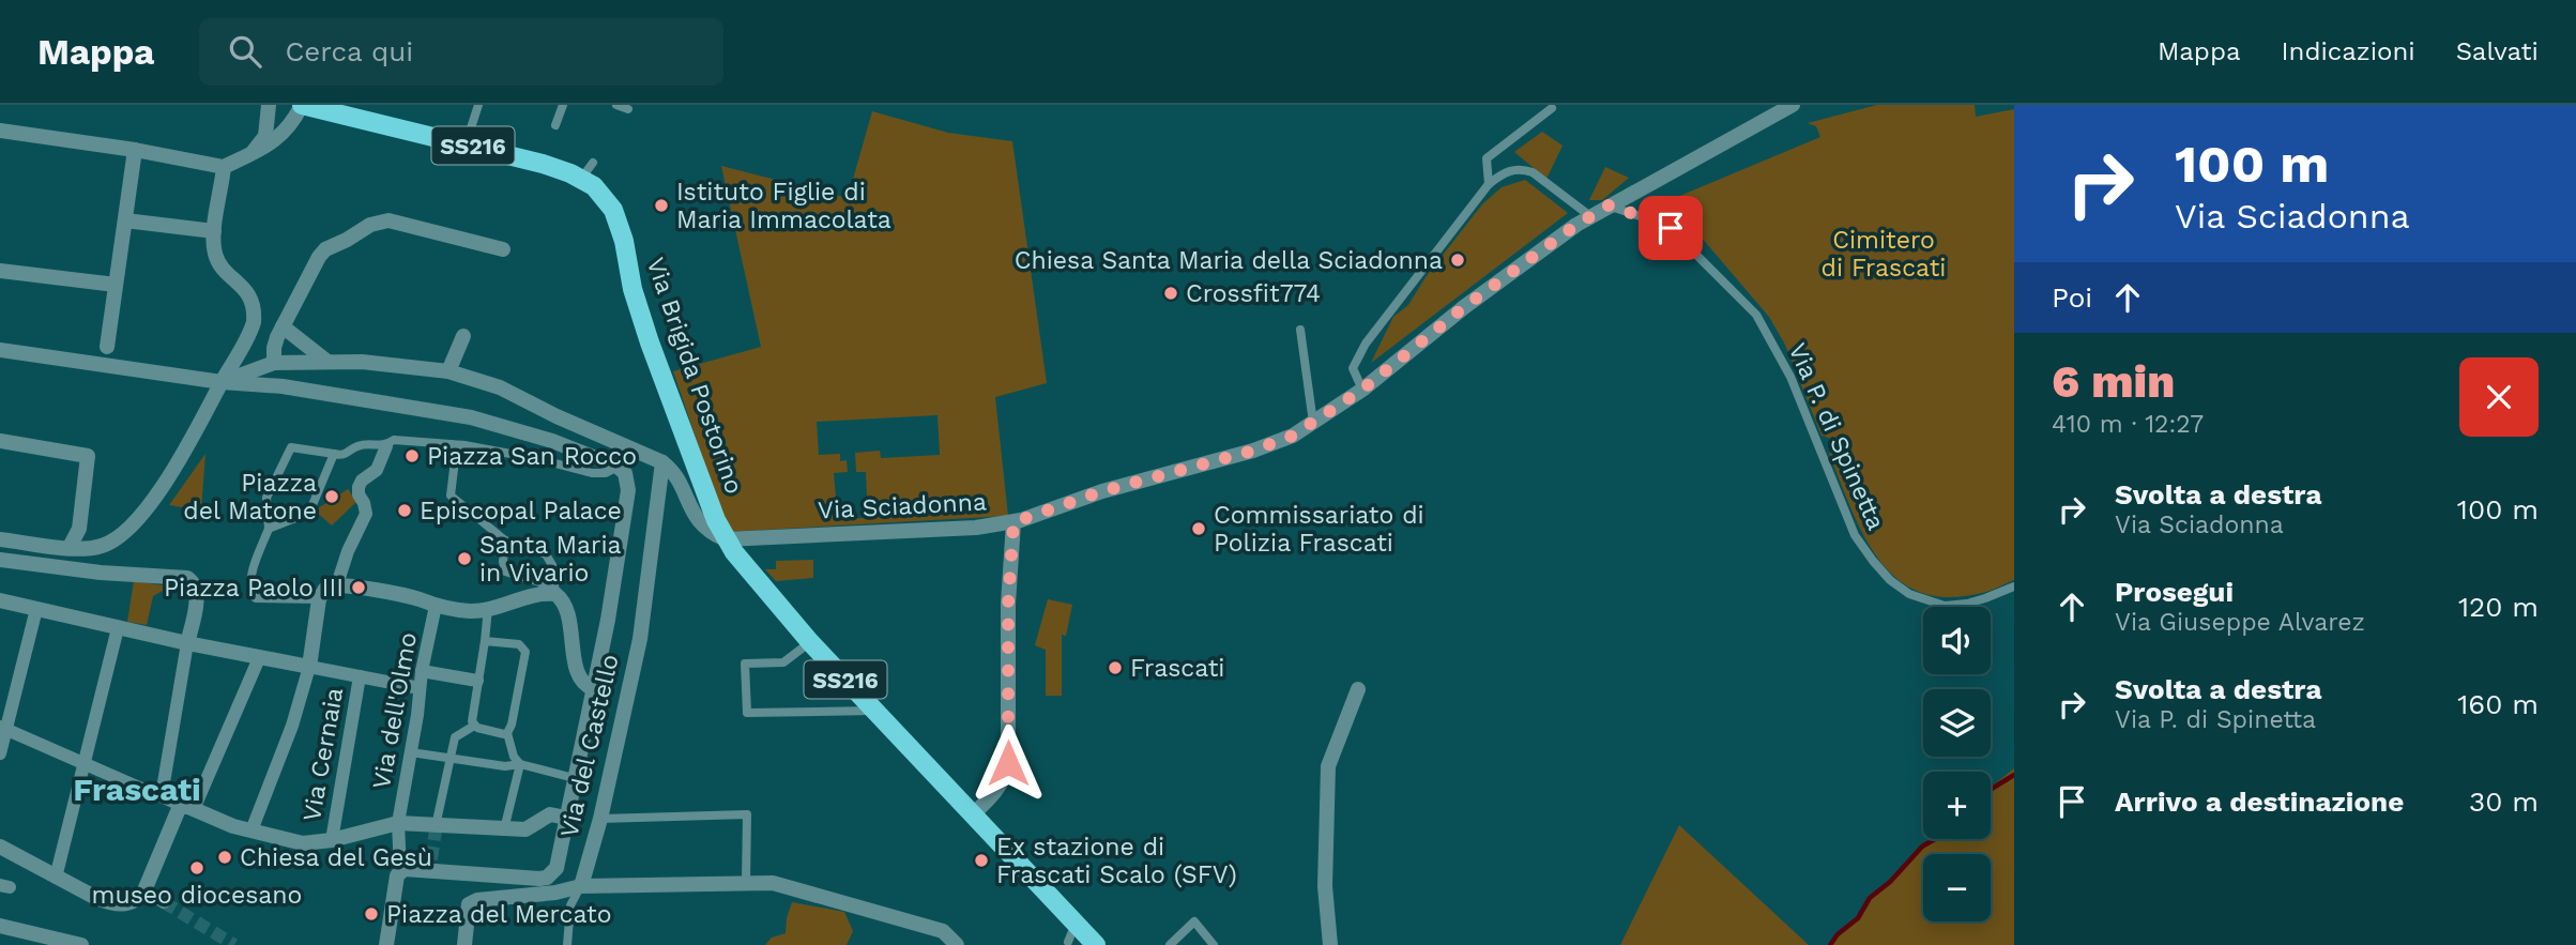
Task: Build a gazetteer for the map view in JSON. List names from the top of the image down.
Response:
{
  "streets": {
    "main road": ["SS216", "Via Brigida Postorino"],
    "street": [
      "Via Sciadonna",
      "Via dell'Olmo",
      "Via del Castello",
      "Via Cernaia"
    ],
    "lane": ["Via P. di Spinetta"]
  },
  "crossings": [
    ["SS216", "Via Brigida Postorino"],
    ["SS216", "Via Sciadonna"],
    ["Via Brigida Postorino", "Via Sciadonna"],
    ["Via P. di Spinetta", "Via Sciadonna"]
  ],
  "districts": ["Frascati"],
  "parks": ["Cimitero di Frascati"],
  "places": [
    "Istituto Figlie di Maria Immacolata",
    "Chiesa Santa Maria della Sciadonna",
    "Crossfit774",
    "Piazza San Rocco",
    "Piazza del Matone",
    "Episcopal Palace",
    "Commissariato di Polizia Frascati",
    "Santa Maria in Vivario",
    "Piazza Paolo III",
    "Frascati",
    "Chiesa del Gesù",
    "Ex stazione di Frascati Scalo (SFV)",
    "museo diocesano",
    "Piazza del Mercato"
  ],
  "page": {
    "header": "Mappa",
    "search": "Cerca qui",
    "nav": ["Mappa", "Indicazioni", "Salvati"],
    "turn": ["100 m", "Via Sciadonna"],
    "then": "Poi",
    "heading": ["6 min", "410 m · 12:27"],
    "list": [
      {
        "name": "Svolta a destra",
        "note": "Via Sciadonna",
        "value": "100 m"
      },
      {
        "name": "Prosegui",
        "note": "Via Giuseppe Alvarez",
        "value": "120 m"
      },
      {
        "name": "Svolta a destra",
        "note": "Via P. di Spinetta",
        "value": "160 m"
      },
      {
        "name": "Arrivo a destinazione",
        "value": "30 m"
      }
    ],
    "map_buttons": ["+", "−"]
  }
}
